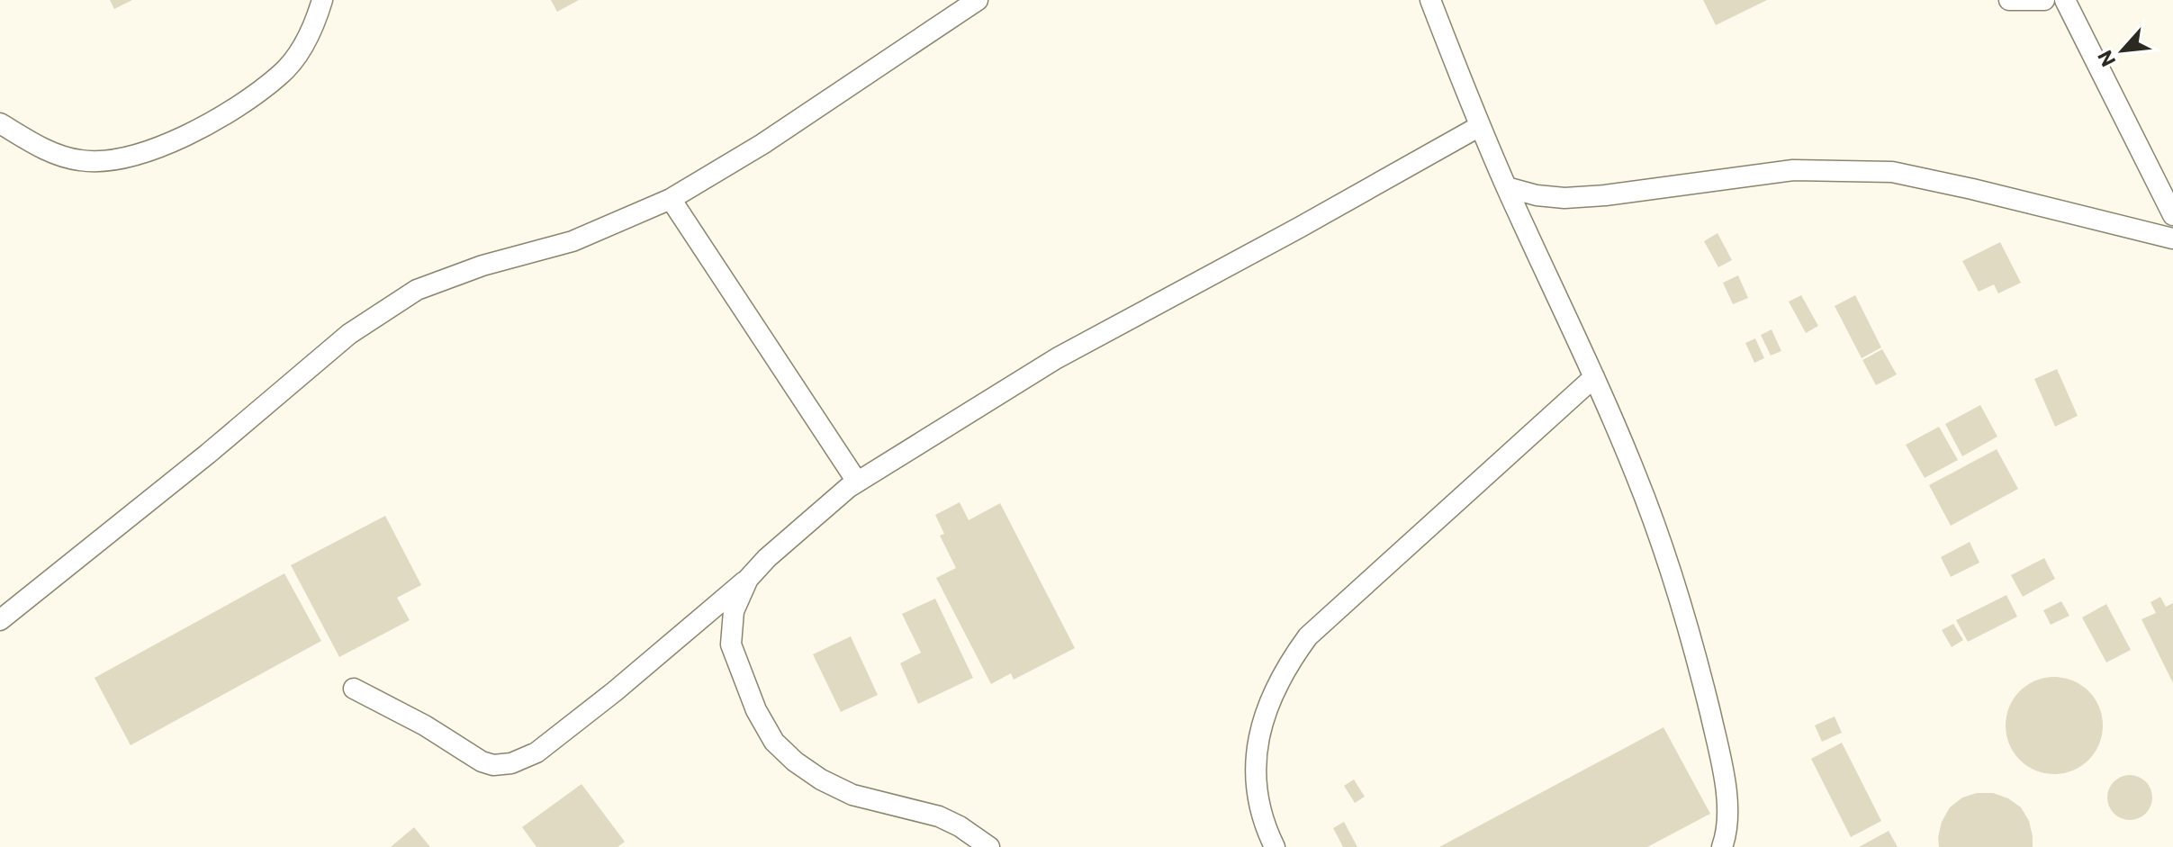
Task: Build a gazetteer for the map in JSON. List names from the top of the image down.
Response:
{
  "north": "bottom left"
}
